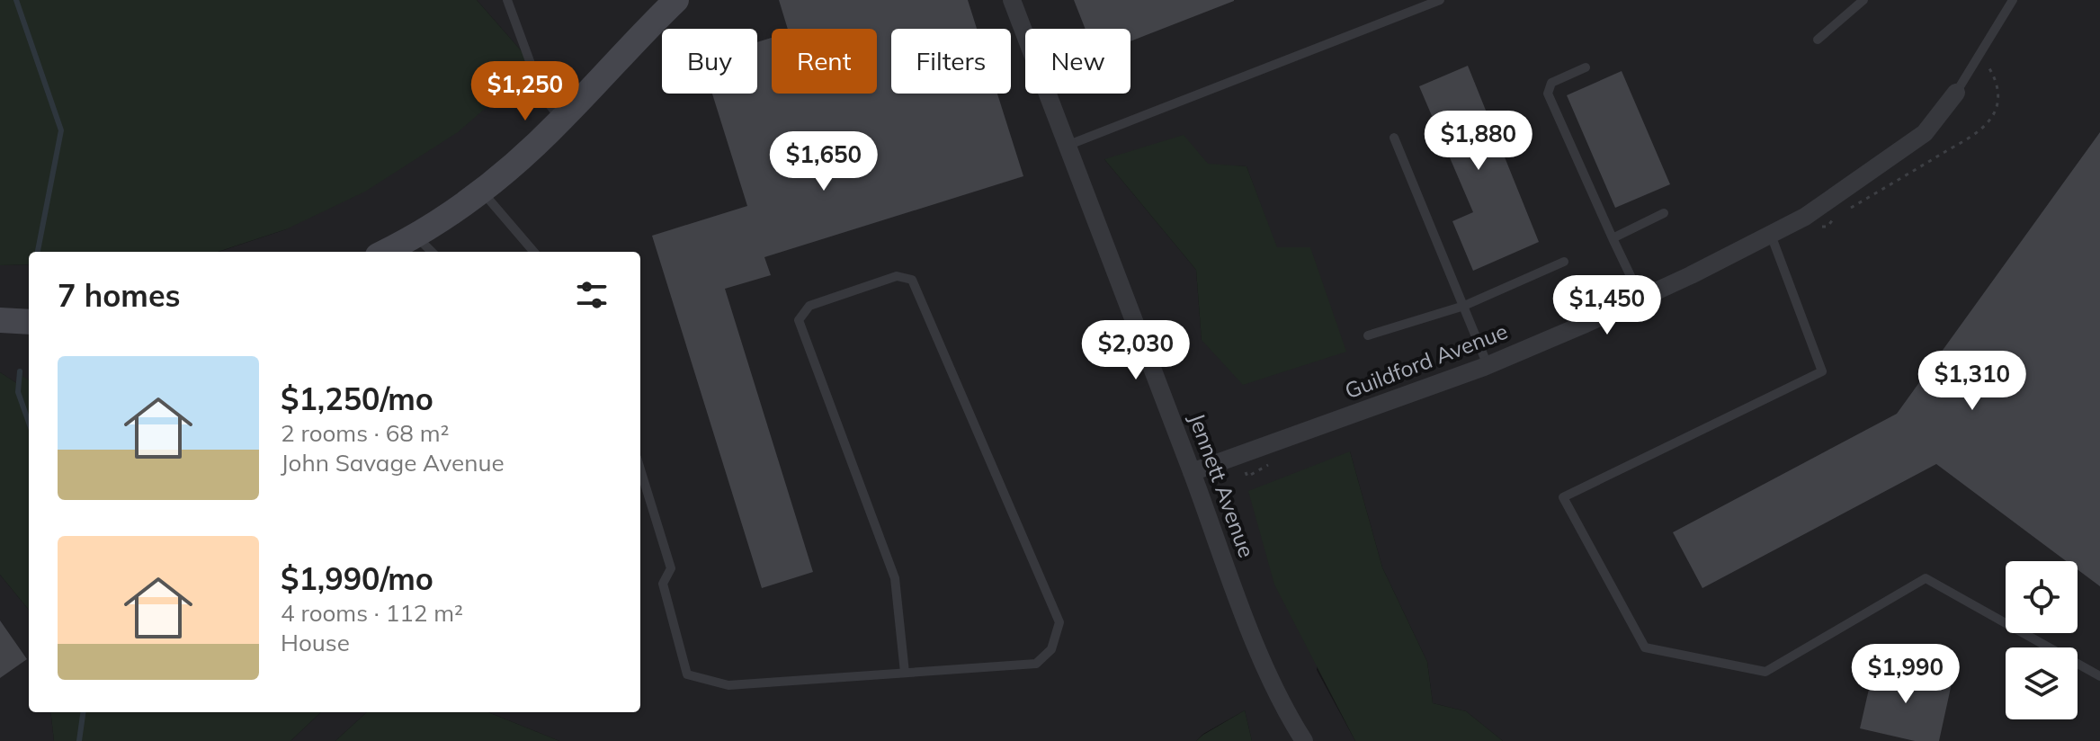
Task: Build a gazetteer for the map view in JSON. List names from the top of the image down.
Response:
{
  "streets": {
    "street": ["Guildford Avenue", "Jennett Avenue"]
  },
  "crossings": [
    ["Guildford Avenue", "Jennett Avenue"]
  ],
  "page": {
    "chip": [
      "Buy",
      "Rent",
      "Filters",
      "New"
    ],
    "price": [
      "$1,250",
      "$1,880",
      "$1,650",
      "$1,450",
      "$2,030",
      "$1,310",
      "$1,990"
    ],
    "heading": "7 homes",
    "list": [
      {
        "name": "$1,250/mo",
        "note": "2 rooms · 68 m² · John Savage Avenue"
      },
      {
        "name": "$1,990/mo",
        "note": "4 rooms · 112 m² · House"
      }
    ]
  }
}
